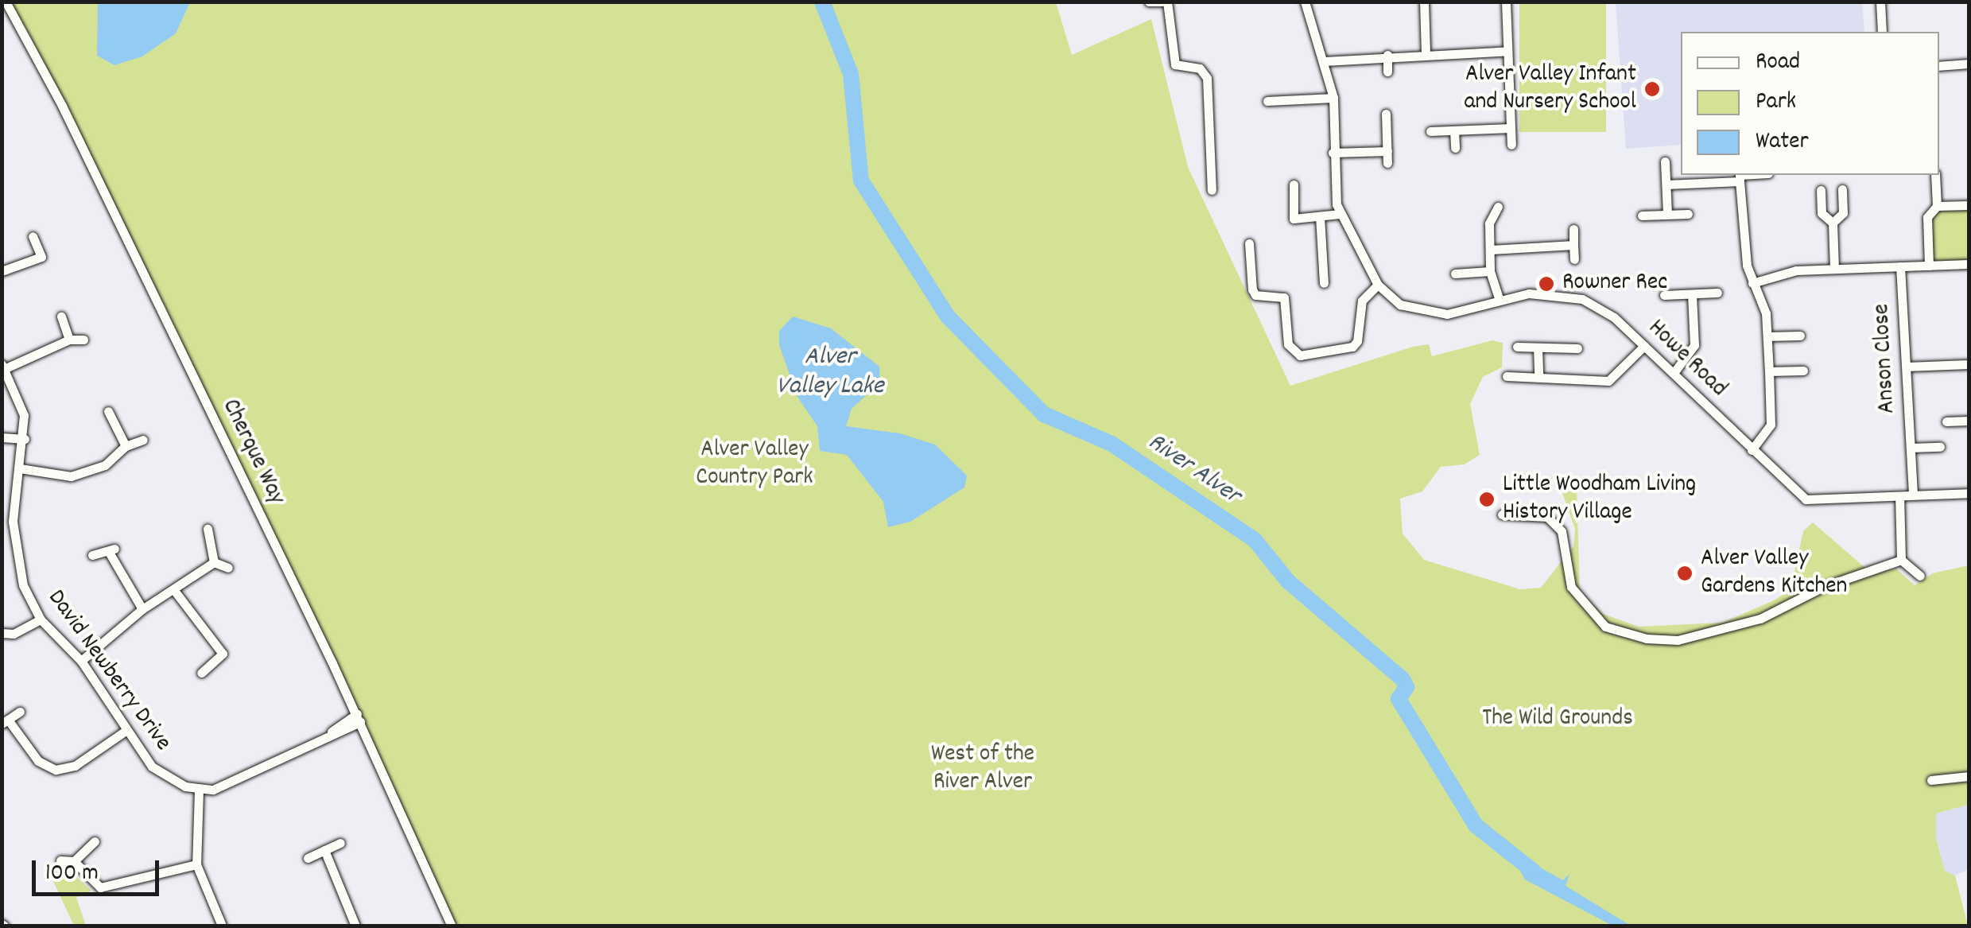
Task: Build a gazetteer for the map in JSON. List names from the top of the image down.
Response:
{
  "streets": {
    "street": [
      "Anson Close",
      "Howe Road",
      "Cherque Way",
      "David Newberry Drive"
    ]
  },
  "crossings": [
    ["Anson Close", "Howe Road"]
  ],
  "water": ["Alver Valley Lake", "River Alver"],
  "parks": ["Alver Valley Country Park", "The Wild Grounds", "West of the River Alver"],
  "places": [
    "Alver Valley Infant and Nursery School",
    "Rowner Rec",
    "Little Woodham Living History Village",
    "Alver Valley Gardens Kitchen"
  ],
  "legend": ["Road", "Park", "Water"],
  "scale_bar": "100 m"
}
